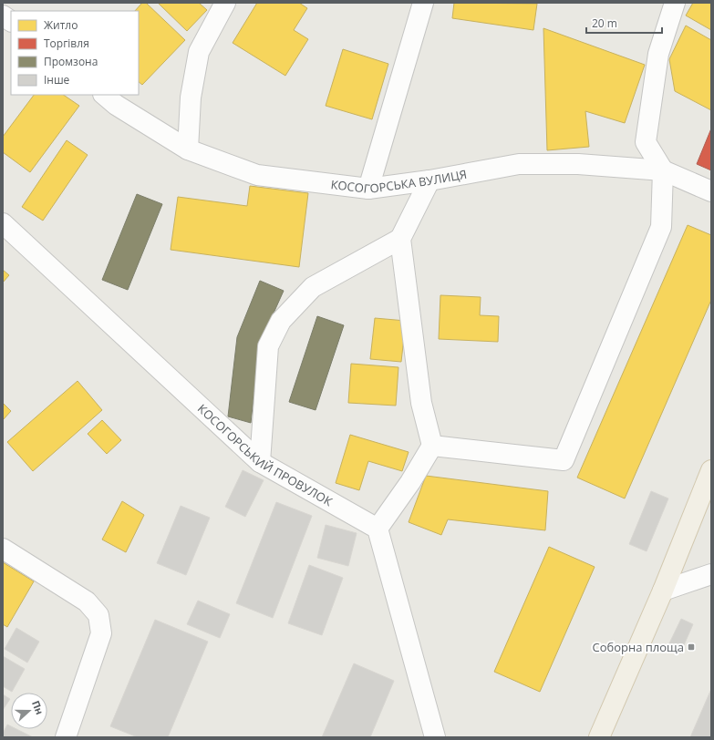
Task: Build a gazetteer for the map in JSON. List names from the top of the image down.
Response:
{
  "streets": {
    "street": ["КОСОГОРСЬКА ВУЛИЦЯ", "КОСОГОРСЬКИЙ ПРОВУЛОК"]
  },
  "places": {
    "transit": ["Соборна площа"]
  },
  "legend": [
    "Житло",
    "Торгівля",
    "Промзона",
    "Інше"
  ],
  "scale_bar": "20 m",
  "north": "right"
}
